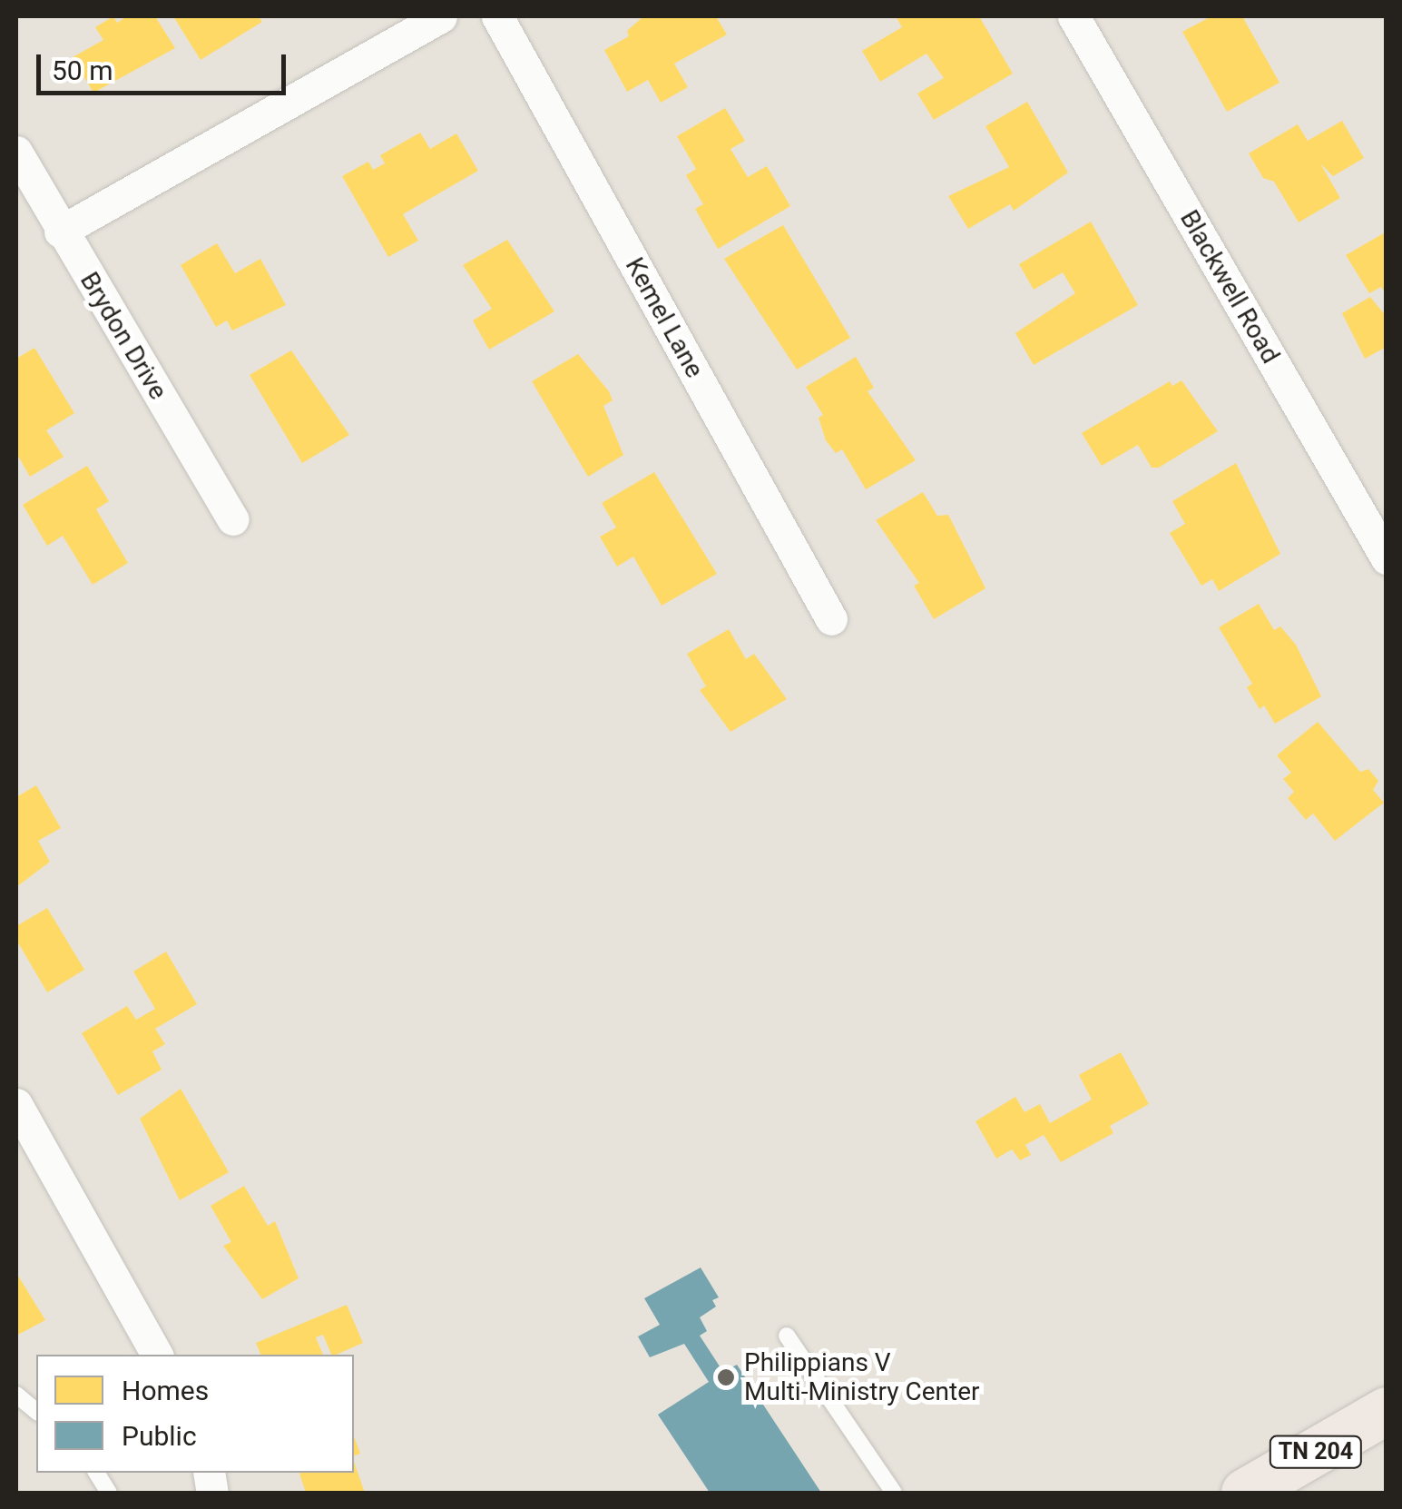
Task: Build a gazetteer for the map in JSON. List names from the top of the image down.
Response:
{
  "streets": {
    "main road": ["TN 204"],
    "street": ["Blackwell Road", "Kemel Lane", "Brydon Drive"]
  },
  "places": ["Philippians V Multi-Ministry Center"],
  "legend": ["Homes", "Public"],
  "scale_bar": "50 m"
}
